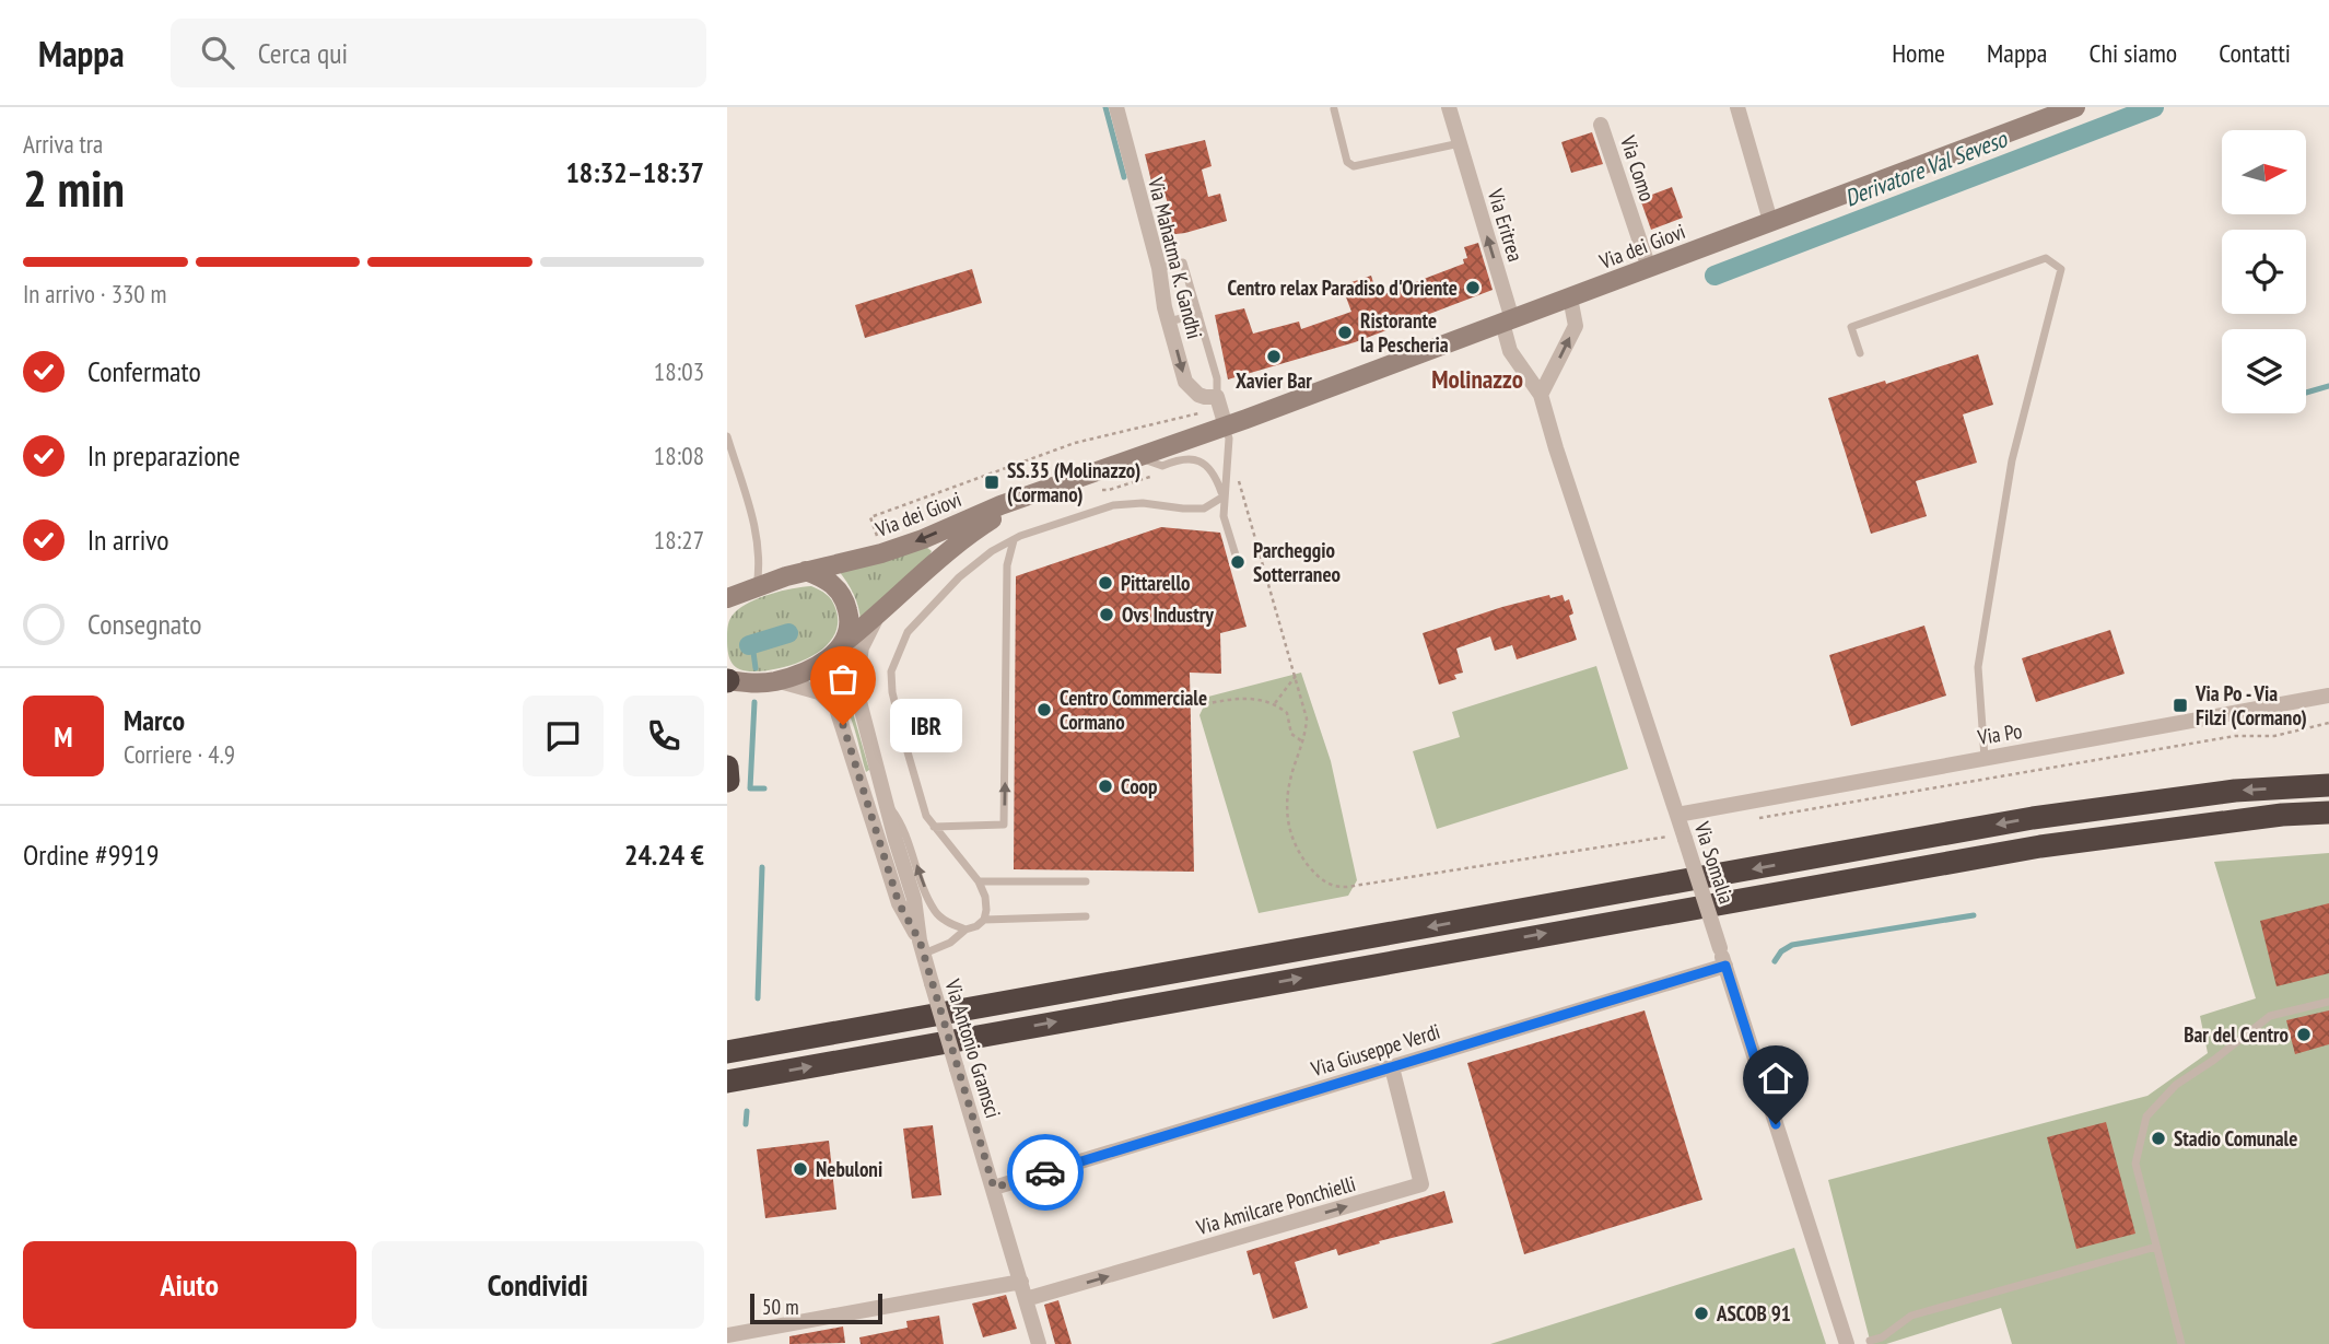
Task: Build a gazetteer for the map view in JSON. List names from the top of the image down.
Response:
{
  "streets": {
    "main road": ["Via dei Giovi"],
    "street": [
      "Via Como",
      "Via Eritrea",
      "Via Mahatma K. Gandhi",
      "Via Po",
      "Via Somalia",
      "Via Antonio Gramsci",
      "Via Giuseppe Verdi",
      "Via Amilcare Ponchielli"
    ]
  },
  "crossings": [
    ["Via Como", "Via dei Giovi"],
    ["Via Eritrea", "Via dei Giovi"],
    ["Via Eritrea", "Via Somalia"],
    ["Via dei Giovi", "Via Somalia"],
    ["Via dei Giovi", "Via Antonio Gramsci"],
    ["Via Po", "Via Somalia"],
    ["Via Somalia", "Via Giuseppe Verdi"],
    ["Via Antonio Gramsci", "Via Giuseppe Verdi"],
    ["Via Antonio Gramsci", "Via Amilcare Ponchielli"],
    ["Via Giuseppe Verdi", "Via Amilcare Ponchielli"]
  ],
  "one_way": ["Via Eritrea", "Via Amilcare Ponchielli"],
  "districts": ["Molinazzo"],
  "water": ["Derivatore Val Seveso"],
  "places": {
    "other": [
      "Centro relax Paradiso d'Oriente",
      "Ristorante la Pescheria",
      "Xavier Bar",
      "Parcheggio Sotterraneo",
      "Pittarello",
      "Ovs Industry",
      "Centro Commerciale Cormano",
      "IBR",
      "Coop",
      "Bar del Centro",
      "Stadio Comunale",
      "Nebuloni",
      "ASCOB 91"
    ],
    "transit": ["SS.35 (Molinazzo) (Cormano)", "Via Po - Via Filzi (Cormano)"]
  },
  "scale_bar": "50 m",
  "north": "right",
  "page": {
    "header": "Mappa",
    "search": "Cerca qui",
    "nav": [
      "Home",
      "Mappa",
      "Chi siamo",
      "Contatti"
    ],
    "heading": ["2 min", "Arriva tra", "18:32–18:37"],
    "panel": [
      "Marco",
      "Corriere · 4.9",
      "Ordine #9919",
      "24.24 €"
    ],
    "bar": "In arrivo · 330 m",
    "list": [
      ["Confermato", "18:03"],
      ["In preparazione", "18:08"],
      ["In arrivo", "18:27"],
      "Consegnato"
    ],
    "round": "M",
    "bubble": "IBR",
    "buttons": ["Aiuto", "Condividi"],
    "scale": "50 m"
  }
}
